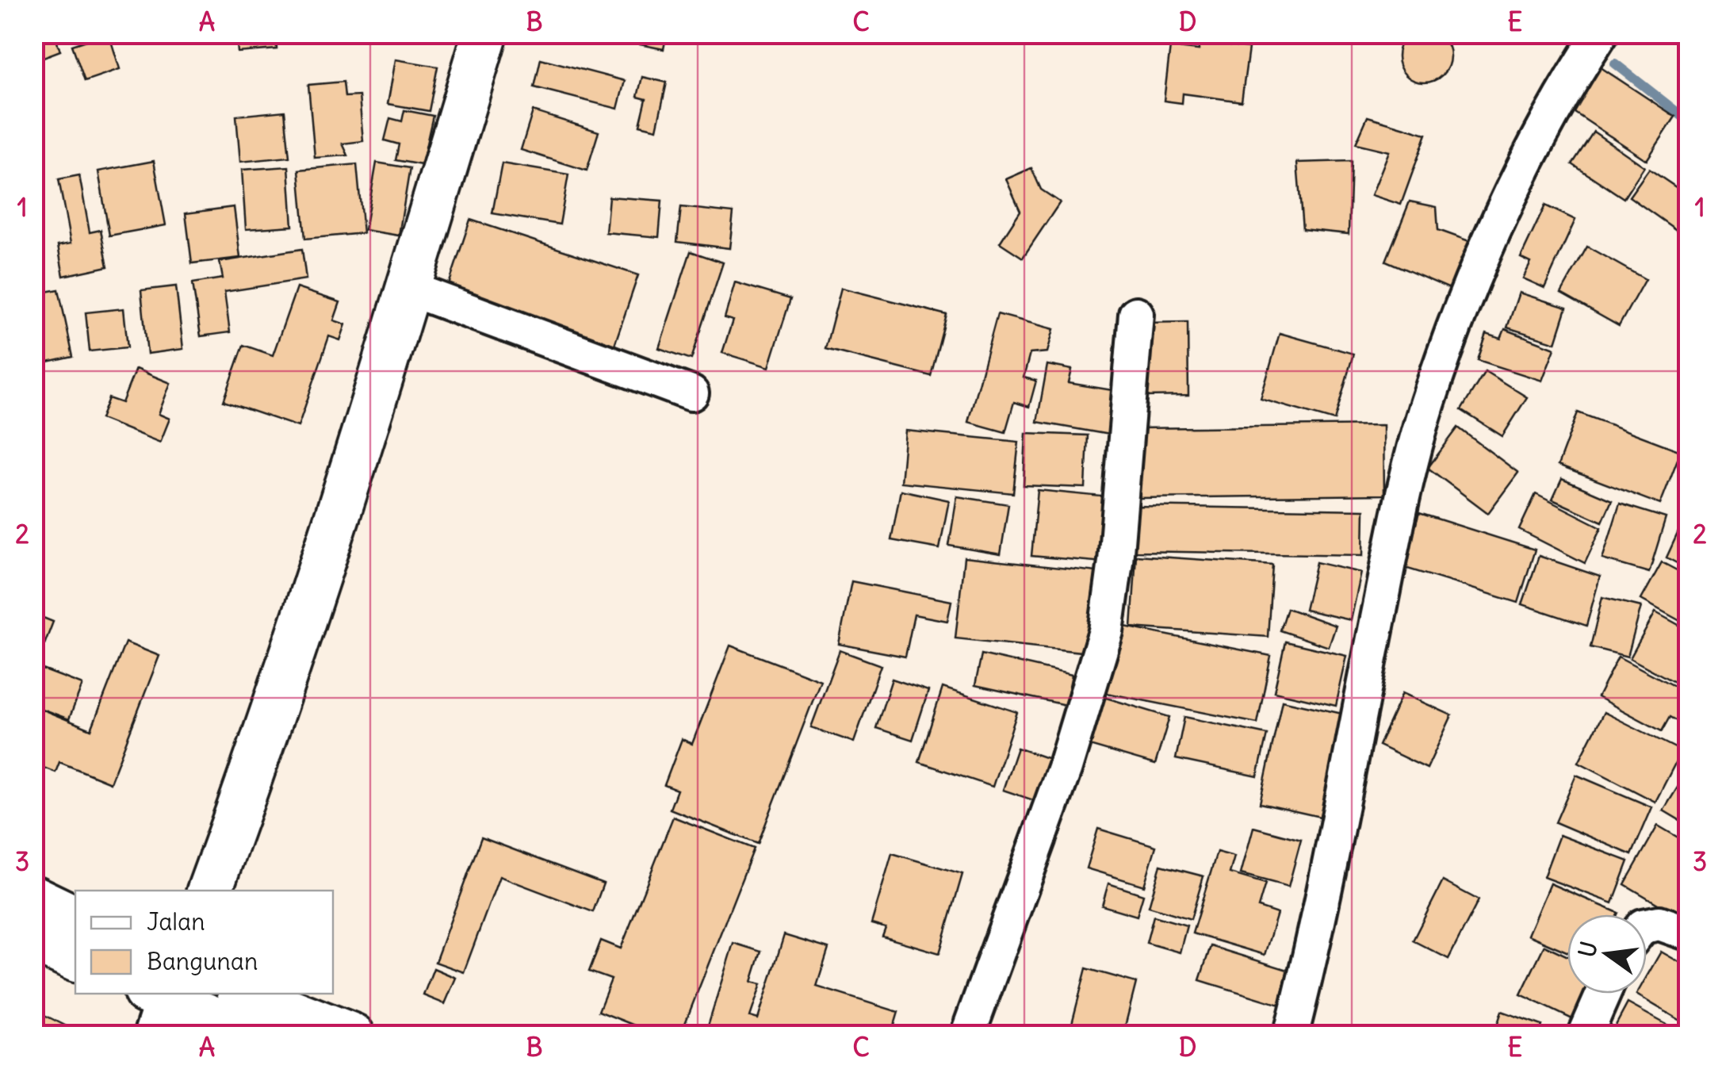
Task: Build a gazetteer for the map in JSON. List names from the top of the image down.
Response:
{
  "legend": ["Jalan", "Bangunan"],
  "north": "left",
  "grid": {
    "columns": [
      "A",
      "B",
      "C",
      "D",
      "E"
    ],
    "rows": ["1", "2", "3"]
  }
}
